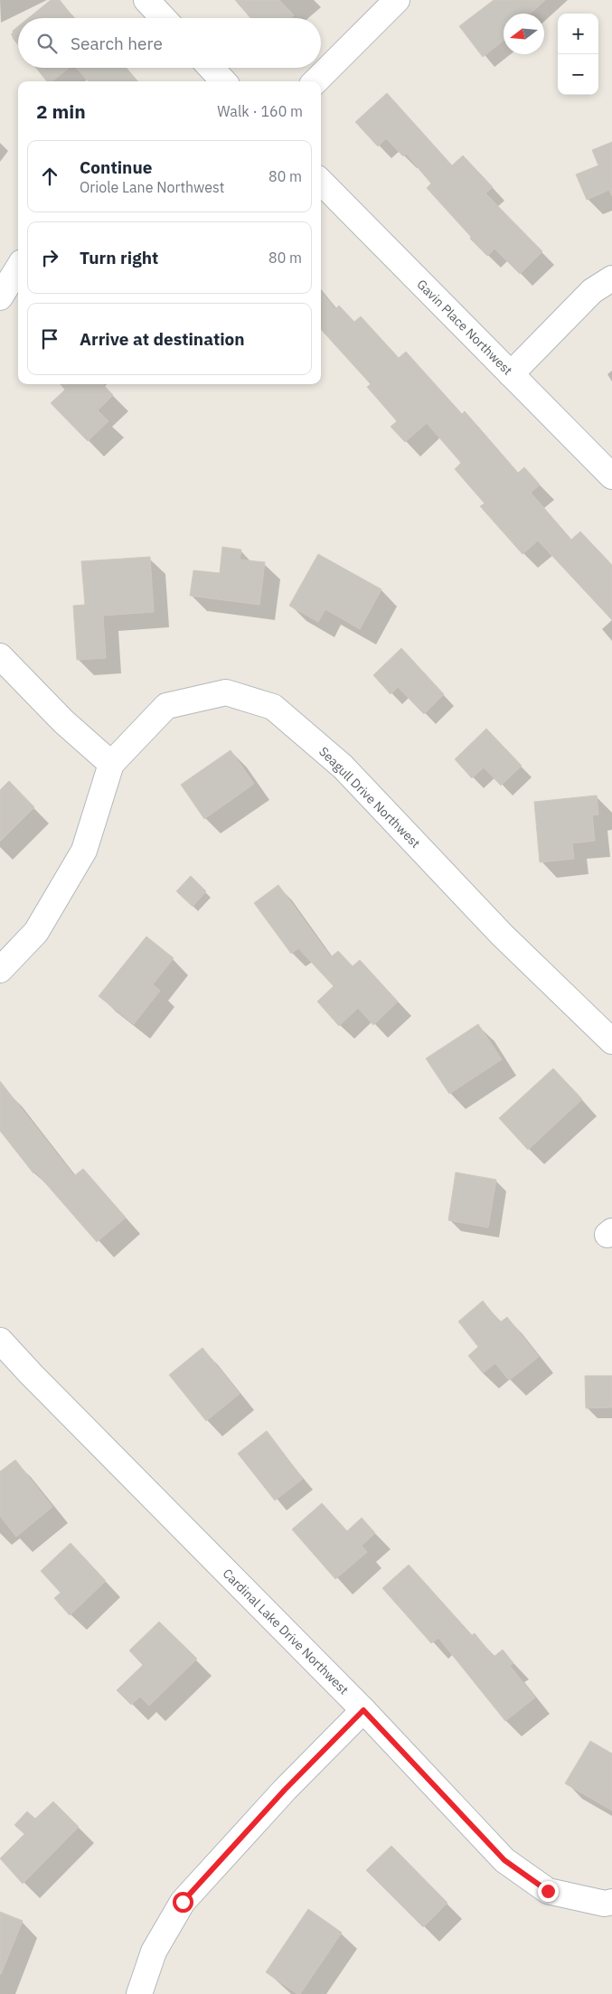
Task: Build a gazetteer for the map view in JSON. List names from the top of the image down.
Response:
{
  "streets": {
    "street": ["Gavin Place Northwest", "Seagull Drive Northwest", "Cardinal Lake Drive Northwest"]
  },
  "north": "left",
  "page": {
    "map_buttons": ["+", "−"],
    "search": "Search here",
    "heading": ["2 min", "Walk · 160 m"],
    "list": [
      ["Continue", "Oriole Lane Northwest", "80 m"],
      ["Turn right", "80 m"],
      "Arrive at destination"
    ]
  }
}
